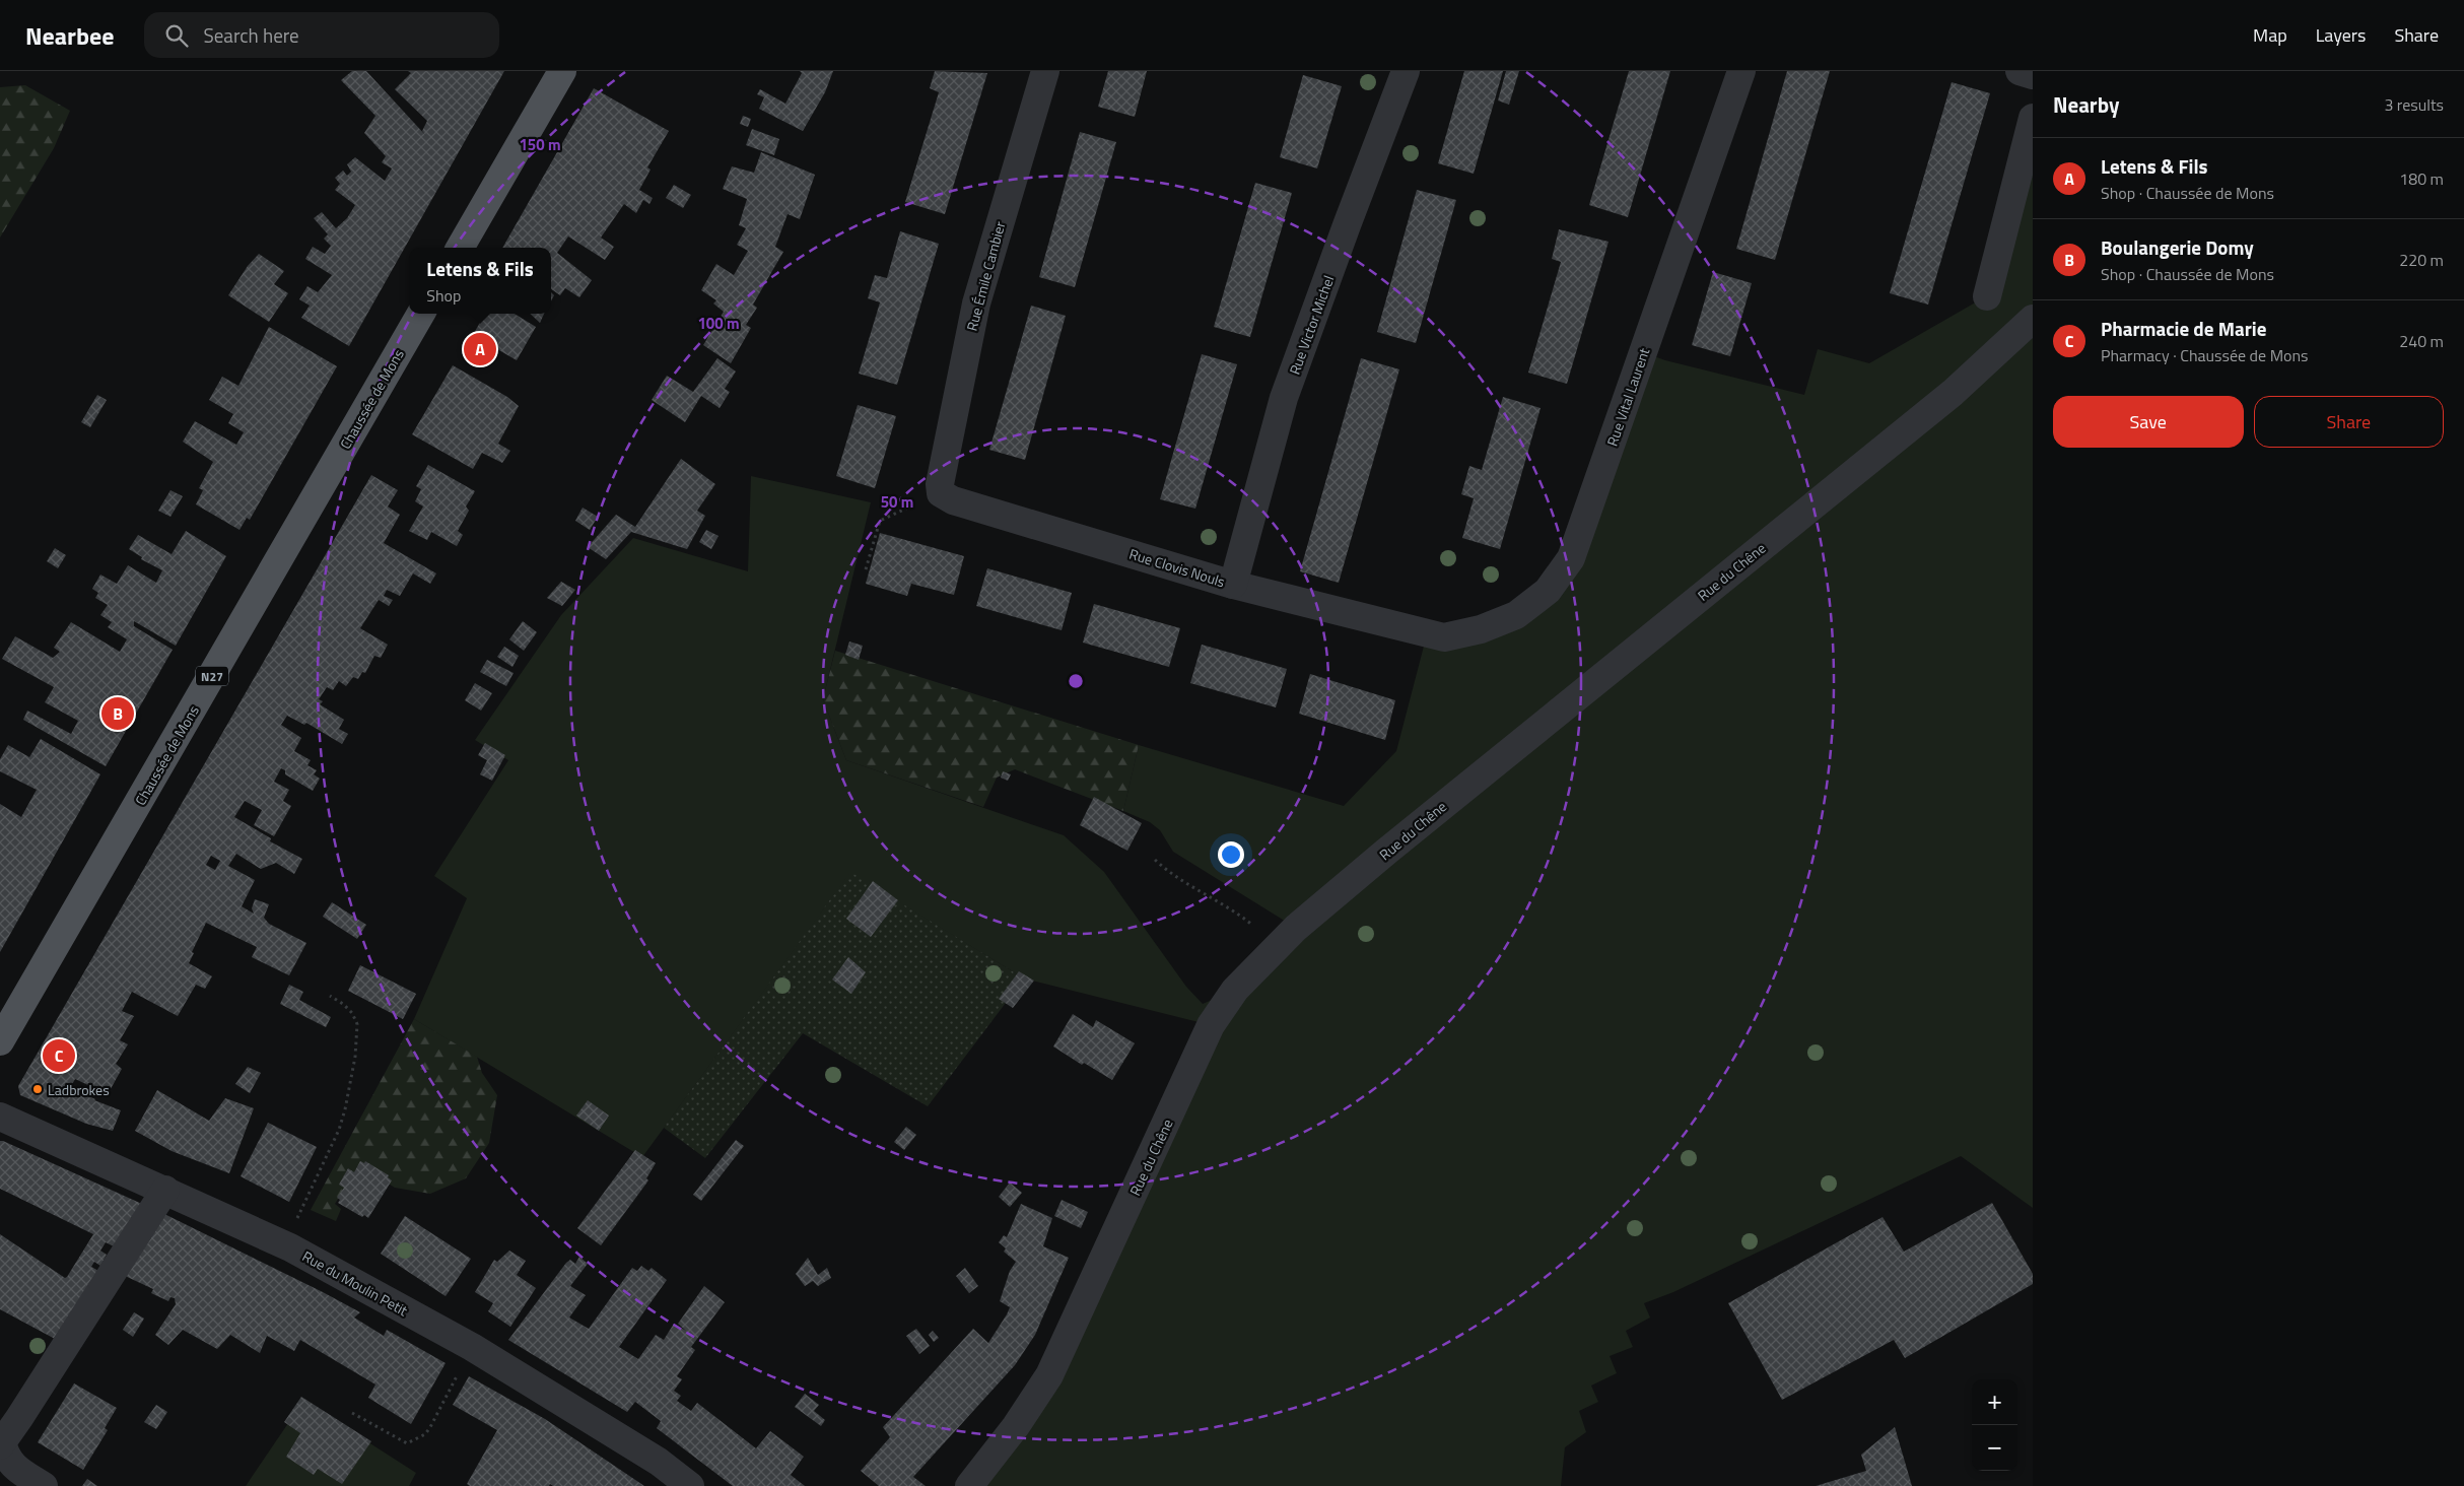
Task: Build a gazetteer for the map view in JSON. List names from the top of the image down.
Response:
{
  "streets": {
    "main road": ["Chaussée de Mons", "N27"],
    "street": [
      "Rue Émile Cambier",
      "Rue Victor Michel",
      "Rue Vital Laurent",
      "Rue Clovis Nouls",
      "Rue du Chêne",
      "Rue du Moulin Petit"
    ]
  },
  "crossings": [
    ["Rue Émile Cambier", "Rue Clovis Nouls"],
    ["Rue Victor Michel", "Rue Clovis Nouls"],
    ["Rue Vital Laurent", "Rue Clovis Nouls"]
  ],
  "places": ["Ladbrokes"],
  "page": {
    "header": "Nearbee",
    "search": "Search here",
    "nav": ["Map", "Layers", "Share"],
    "heading": ["Nearby", "3 results"],
    "list": [
      {
        "mark": "A",
        "name": "Letens & Fils",
        "note": "Shop · Chaussée de Mons",
        "value": "180 m"
      },
      {
        "mark": "B",
        "name": "Boulangerie Domy",
        "note": "Shop · Chaussée de Mons",
        "value": "220 m"
      },
      {
        "mark": "C",
        "name": "Pharmacie de Marie",
        "note": "Pharmacy · Chaussée de Mons",
        "value": "240 m"
      }
    ],
    "popup": ["Letens & Fils", "Shop"],
    "pins": ["A", "B", "C"],
    "buttons": ["Save", "Share"],
    "map_buttons": ["+", "−"]
  },
  "rings": ["150 m", "100 m", "50 m"]
}
